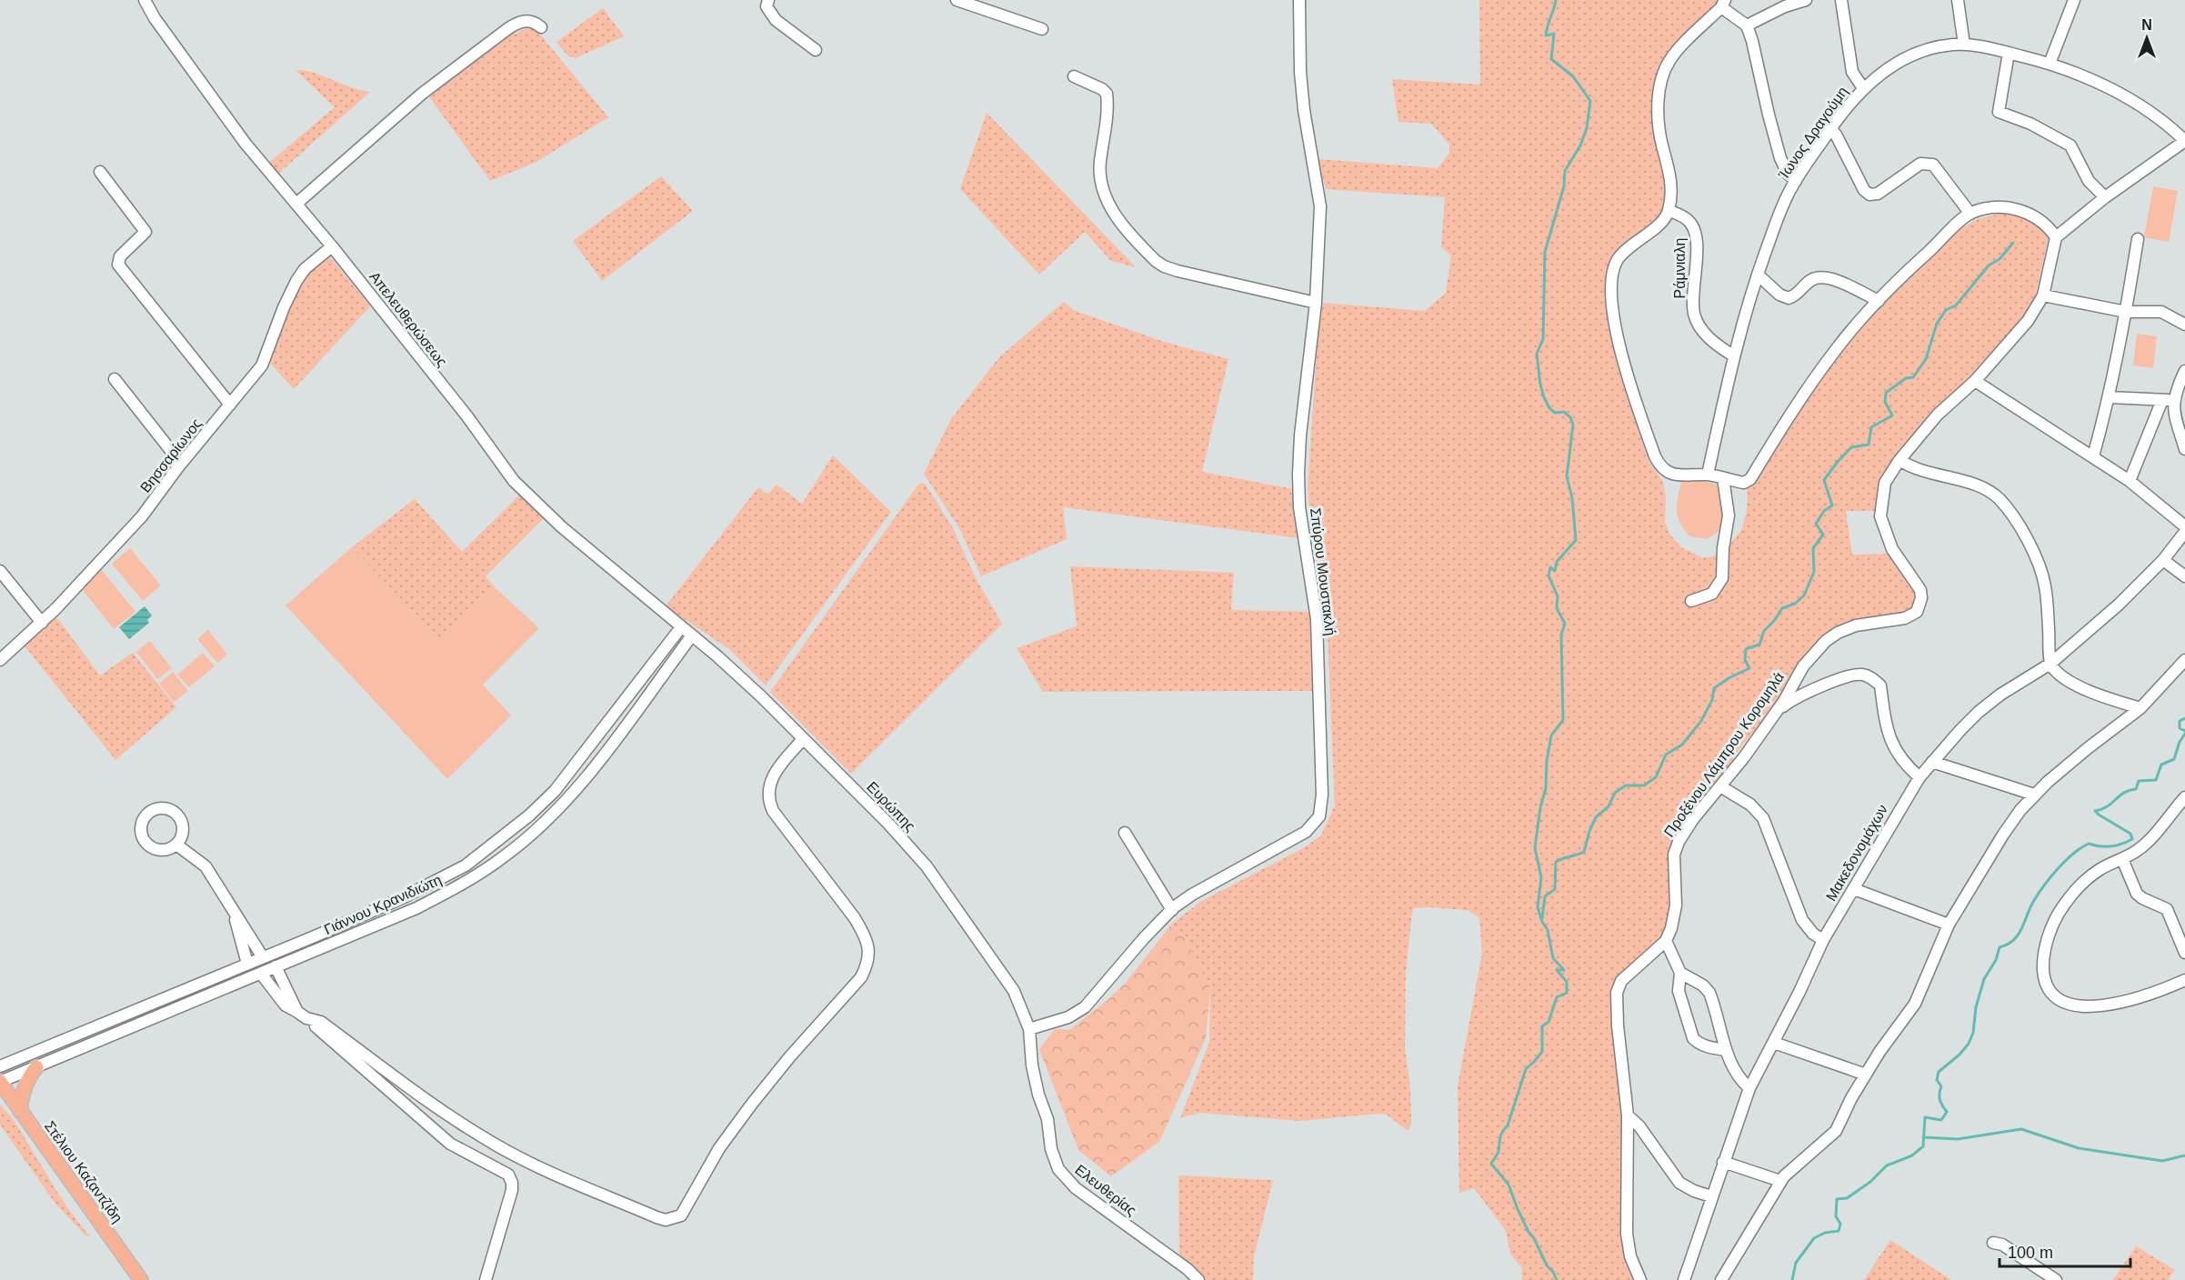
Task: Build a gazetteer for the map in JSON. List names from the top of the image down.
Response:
{
  "streets": {
    "main road": ["Στέλιου Καζαντζίδη"],
    "street": [
      "Ίωνος Δραγούμη",
      "Ράμνιαλη",
      "Απελευθερώσεως",
      "Βησσαρίωνος",
      "Σπύρου Μουστακλή",
      "Προξένου Λάμπρου Κορομηλά",
      "Ευρώπης",
      "Μακεδονομάχων",
      "Γιάννου Κρανιδιώτη",
      "Ελευθερίας"
    ]
  },
  "crossings": [
    ["Ίωνος Δραγούμη", "Ράμνιαλη"],
    ["Απελευθερώσεως", "Βησσαρίωνος"],
    ["Απελευθερώσεως", "Ευρώπης"],
    ["Απελευθερώσεως", "Γιάννου Κρανιδιώτη"],
    ["Σπύρου Μουστακλή", "Ευρώπης"],
    ["Σπύρου Μουστακλή", "Ελευθερίας"],
    ["Ευρώπης", "Γιάννου Κρανιδιώτη"],
    ["Ευρώπης", "Ελευθερίας"],
    ["Γιάννου Κρανιδιώτη", "Στέλιου Καζαντζίδη"]
  ],
  "scale_bar": "100 m",
  "north": "top"
}
